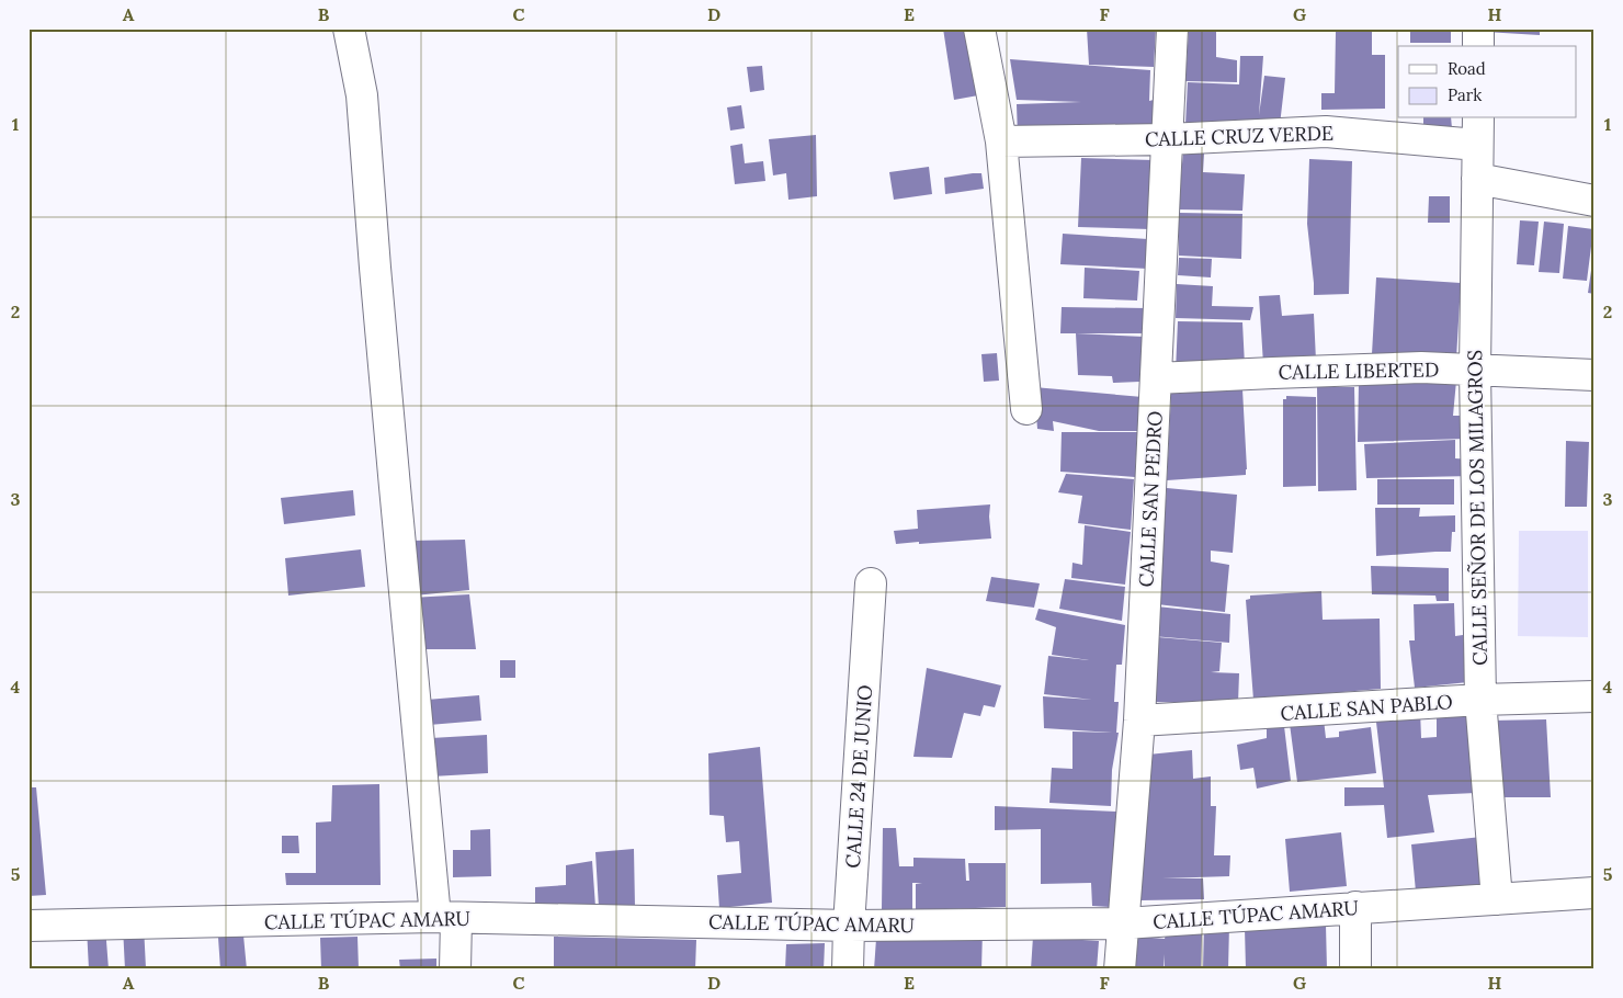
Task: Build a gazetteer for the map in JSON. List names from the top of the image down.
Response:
{
  "streets": {
    "street": [
      "CALLE CRUZ VERDE",
      "CALLE LIBERTED",
      "CALLE SAN PEDRO",
      "CALLE SEÑOR DE LOS MILAGROS",
      "CALLE SAN PABLO",
      "CALLE 24 DE JUNIO",
      "CALLE TÚPAC AMARU"
    ]
  },
  "crossings": [
    ["CALLE CRUZ VERDE", "CALLE SAN PEDRO"],
    ["CALLE CRUZ VERDE", "CALLE SEÑOR DE LOS MILAGROS"],
    ["CALLE LIBERTED", "CALLE SAN PEDRO"],
    ["CALLE LIBERTED", "CALLE SEÑOR DE LOS MILAGROS"],
    ["CALLE SAN PEDRO", "CALLE SAN PABLO"],
    ["CALLE SAN PEDRO", "CALLE TÚPAC AMARU"],
    ["CALLE SEÑOR DE LOS MILAGROS", "CALLE SAN PABLO"],
    ["CALLE SEÑOR DE LOS MILAGROS", "CALLE TÚPAC AMARU"],
    ["CALLE 24 DE JUNIO", "CALLE TÚPAC AMARU"]
  ],
  "legend": ["Road", "Park"],
  "grid": {
    "columns": [
      "A",
      "B",
      "C",
      "D",
      "E",
      "F",
      "G",
      "H"
    ],
    "rows": [
      "1",
      "2",
      "3",
      "4",
      "5"
    ]
  }
}
